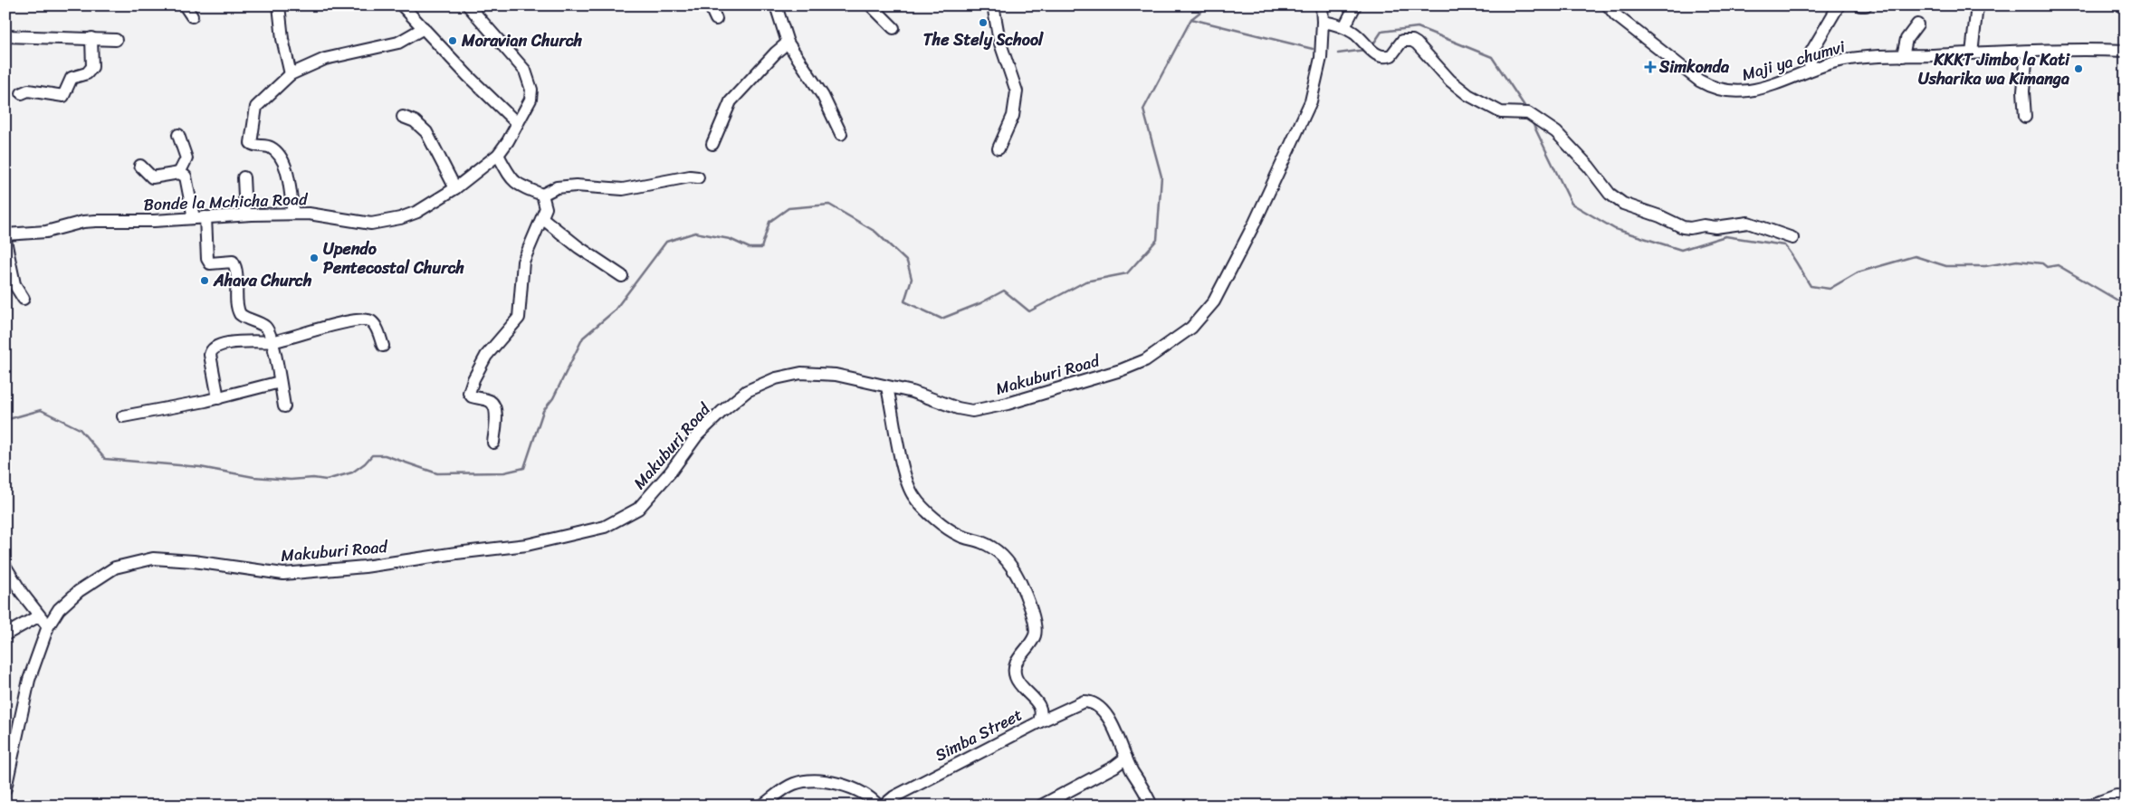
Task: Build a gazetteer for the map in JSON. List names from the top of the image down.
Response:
{
  "streets": {
    "street": [
      "Maji ya chumvi",
      "Bonde la Mchicha Road",
      "Makuburi Road",
      "Simba Street"
    ]
  },
  "crossings": [
    ["Makuburi Road", "Simba Street"]
  ],
  "places": {
    "other": [
      "The Stely School",
      "Moravian Church",
      "KKKT Jimbo la Kati Usharika wa Kimanga",
      "Upendo Pentecostal Church",
      "Ahava Church"
    ],
    "health": ["Simkonda"]
  }
}
